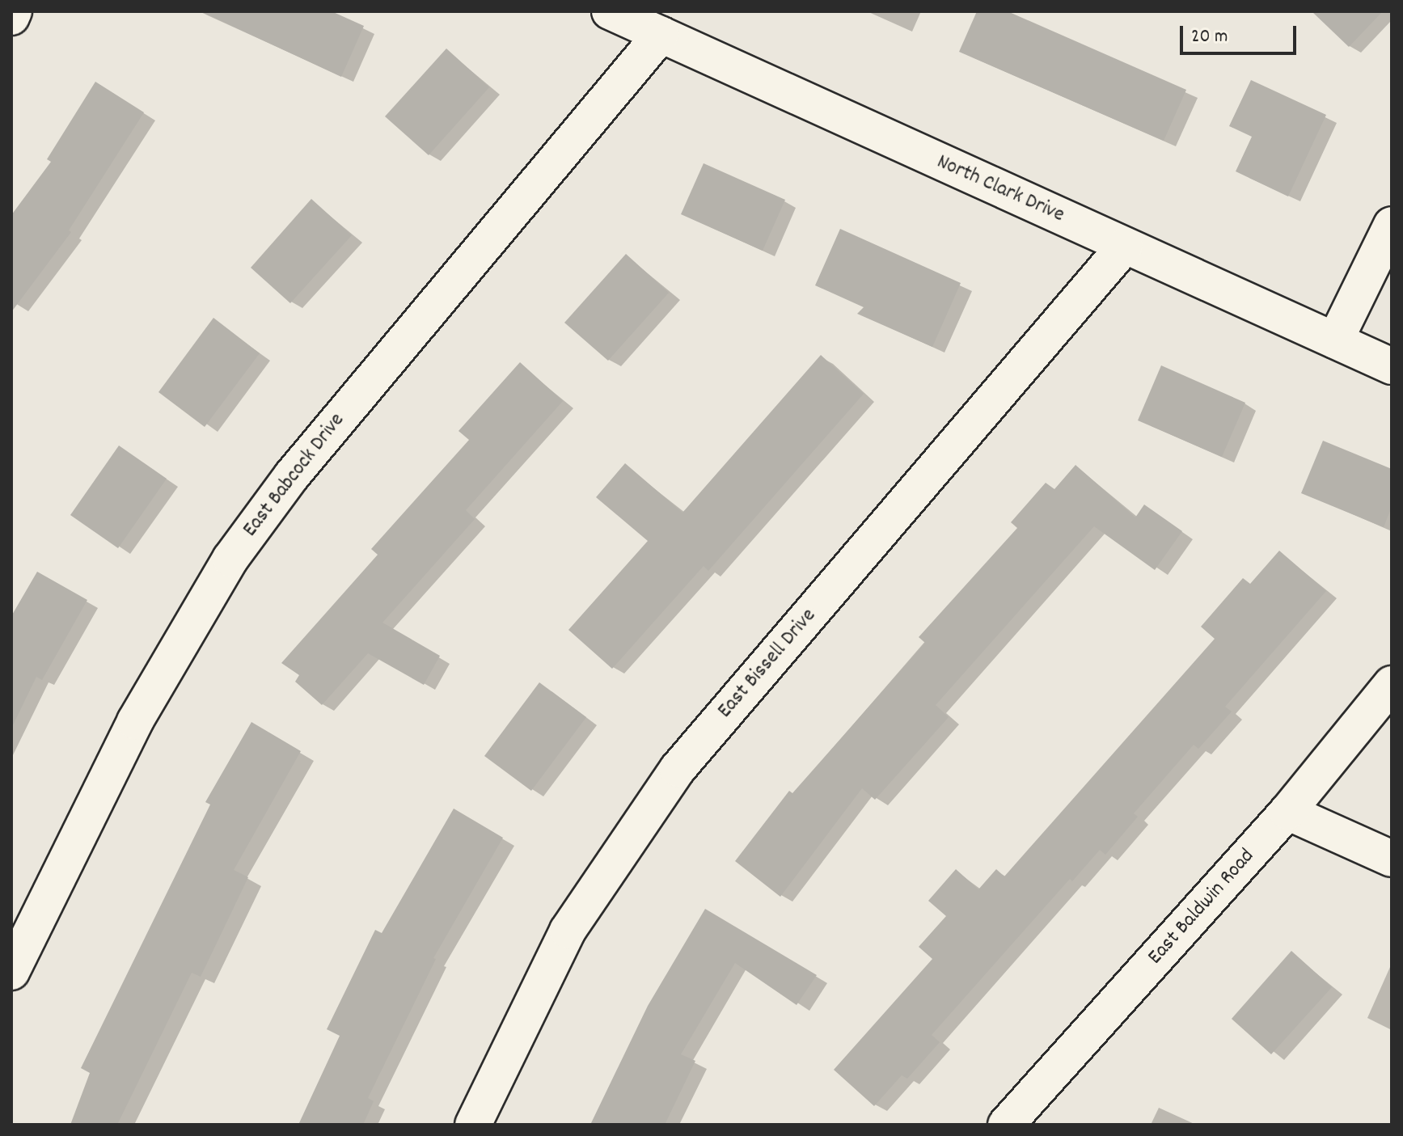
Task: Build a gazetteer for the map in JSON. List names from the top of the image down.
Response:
{
  "streets": {
    "street": [
      "North Clark Drive",
      "East Babcock Drive",
      "East Bissell Drive",
      "East Baldwin Road"
    ]
  },
  "crossings": [
    ["North Clark Drive", "East Babcock Drive"],
    ["North Clark Drive", "East Bissell Drive"]
  ],
  "scale_bar": "20 m"
}
